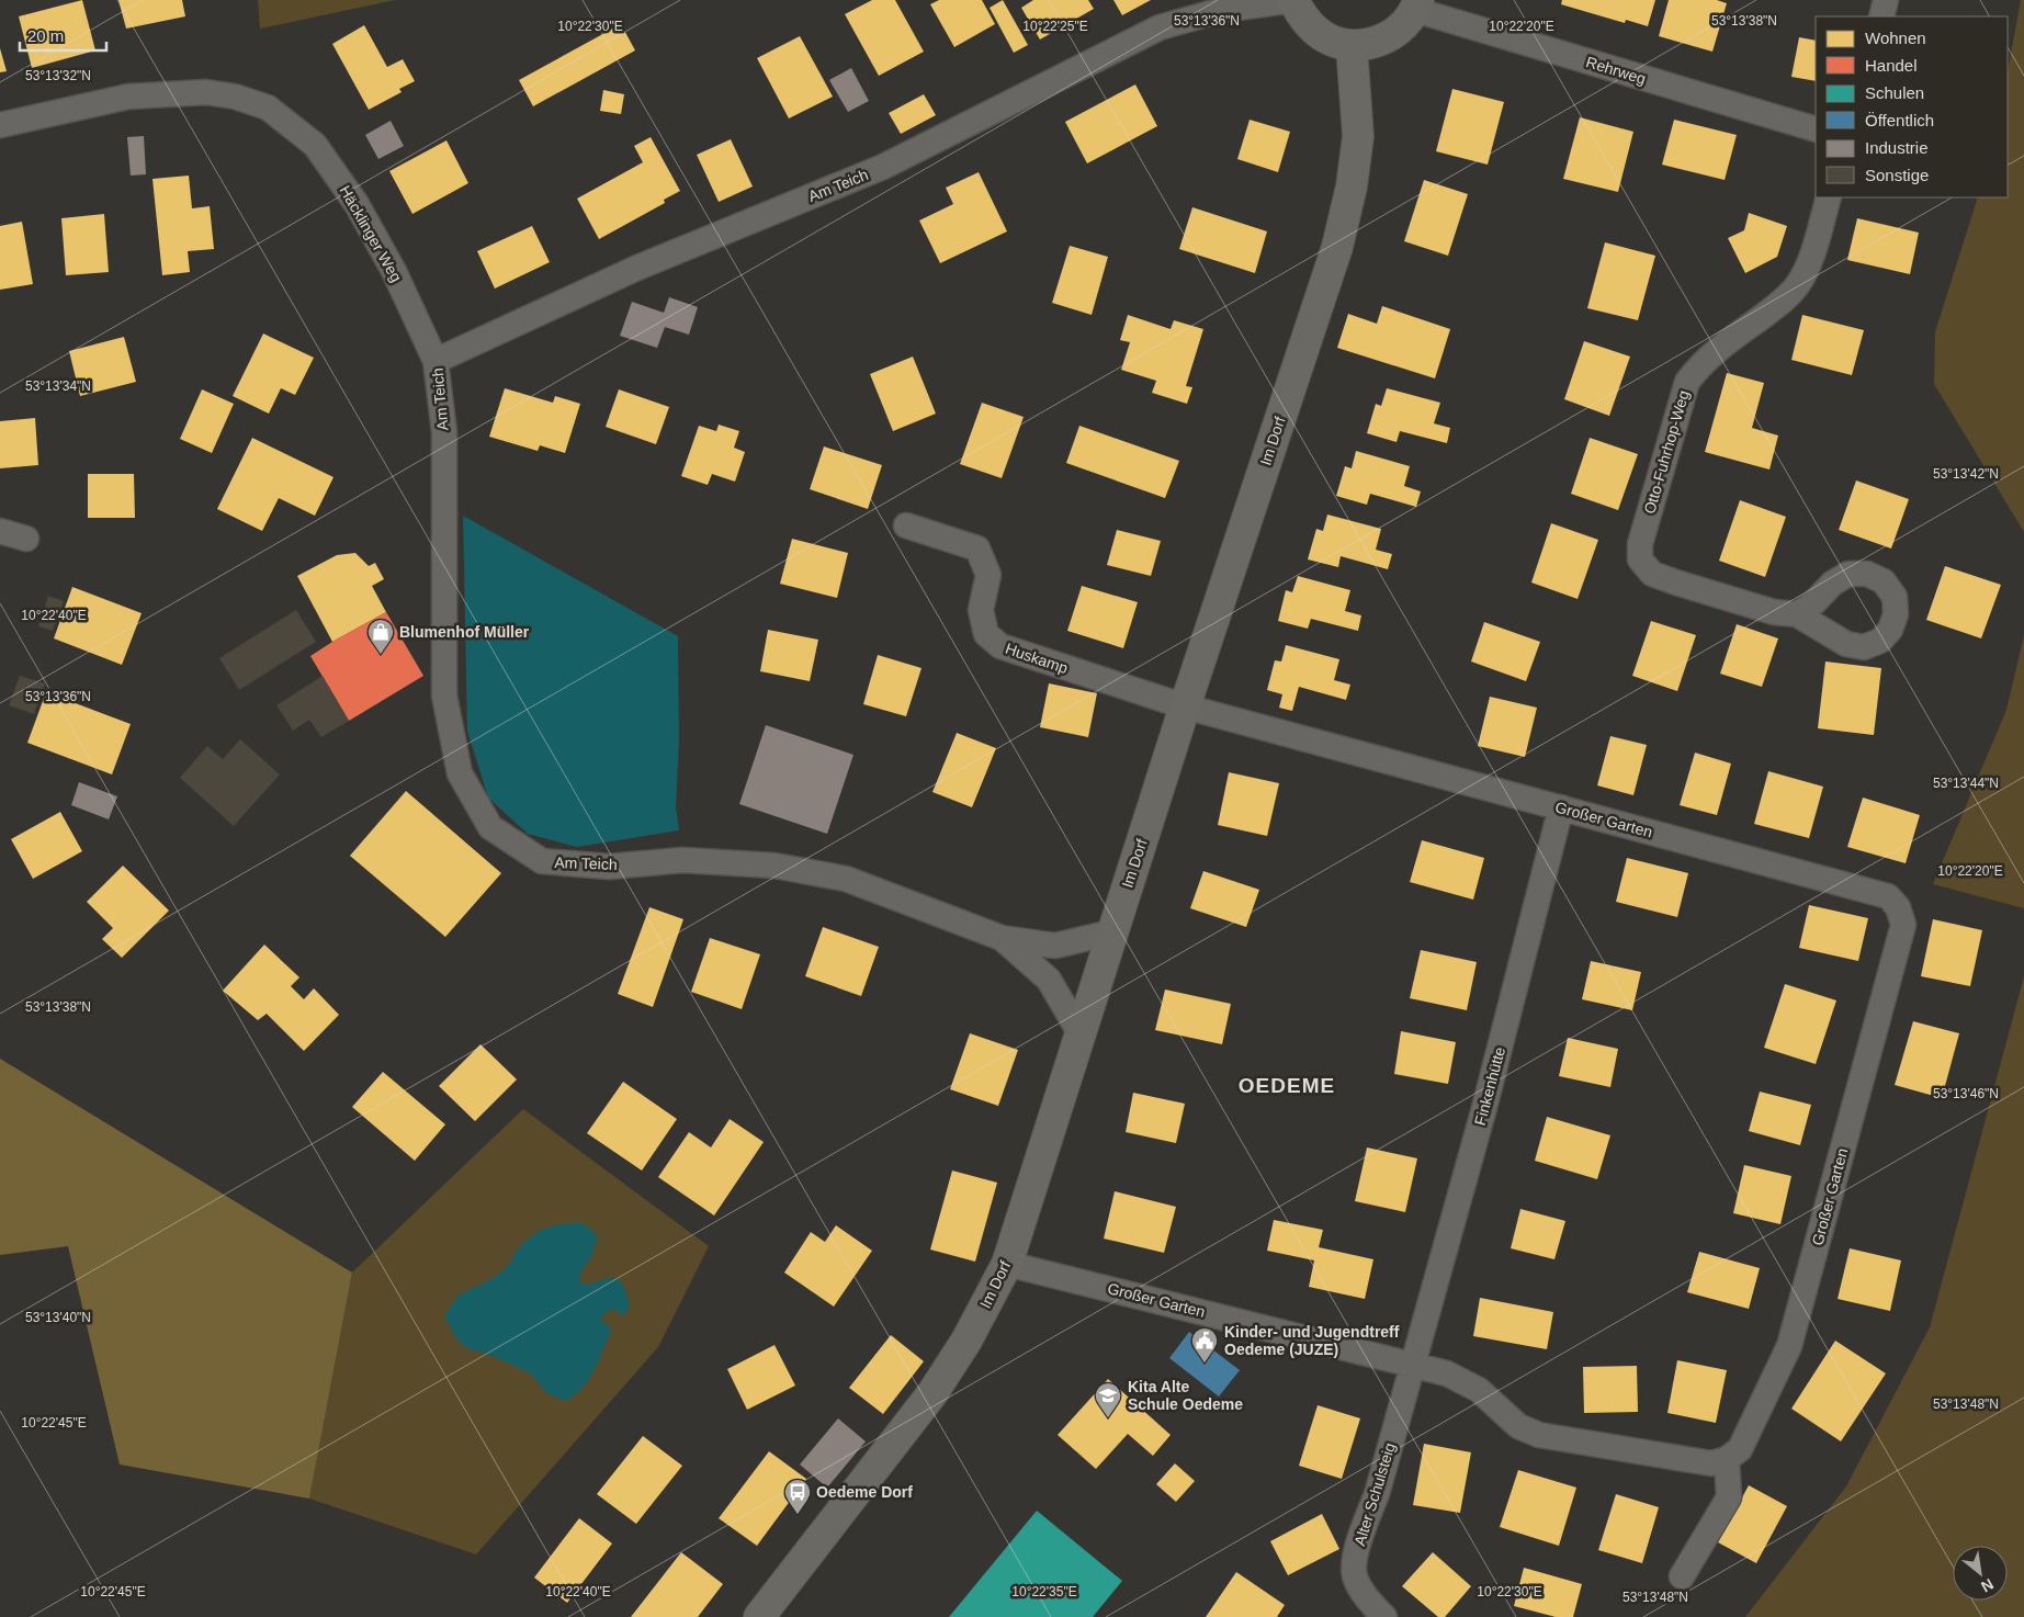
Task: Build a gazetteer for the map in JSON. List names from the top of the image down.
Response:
{
  "streets": {
    "street": [
      "Rehrweg",
      "Am Teich",
      "Häcklinger Weg",
      "Im Dorf",
      "Otto-Fuhrhop-Weg",
      "Huskamp",
      "Großer Garten",
      "Finkenhütte",
      "Alter Schulsteig"
    ]
  },
  "crossings": [
    ["Am Teich", "Häcklinger Weg"],
    ["Am Teich", "Im Dorf"],
    ["Im Dorf", "Huskamp"],
    ["Im Dorf", "Großer Garten"],
    ["Huskamp", "Großer Garten"],
    ["Großer Garten", "Finkenhütte"],
    ["Großer Garten", "Alter Schulsteig"],
    ["Finkenhütte", "Alter Schulsteig"]
  ],
  "districts": ["OEDEME"],
  "places": {
    "shop": ["Blumenhof Müller"],
    "public building": ["Kinder- und Jugendtreff Oedeme (JUZE)"],
    "school or university": ["Kita Alte Schule Oedeme"],
    "bus stop": ["Oedeme Dorf"]
  },
  "legend": [
    "Wohnen",
    "Handel",
    "Schulen",
    "Öffentlich",
    "Industrie",
    "Sonstige"
  ],
  "scale_bar": "20 m",
  "north": "bottom right",
  "coordinates": [
    "53°13'36\"N",
    "53°13'38\"N",
    "10°22'30\"E",
    "10°22'25\"E",
    "10°22'20\"E",
    "53°13'32\"N",
    "53°13'34\"N",
    "53°13'42\"N",
    "10°22'40\"E",
    "53°13'44\"N",
    "53°13'46\"N",
    "53°13'40\"N",
    "53°13'48\"N",
    "10°22'45\"E",
    "10°22'35\"E"
  ]
}
